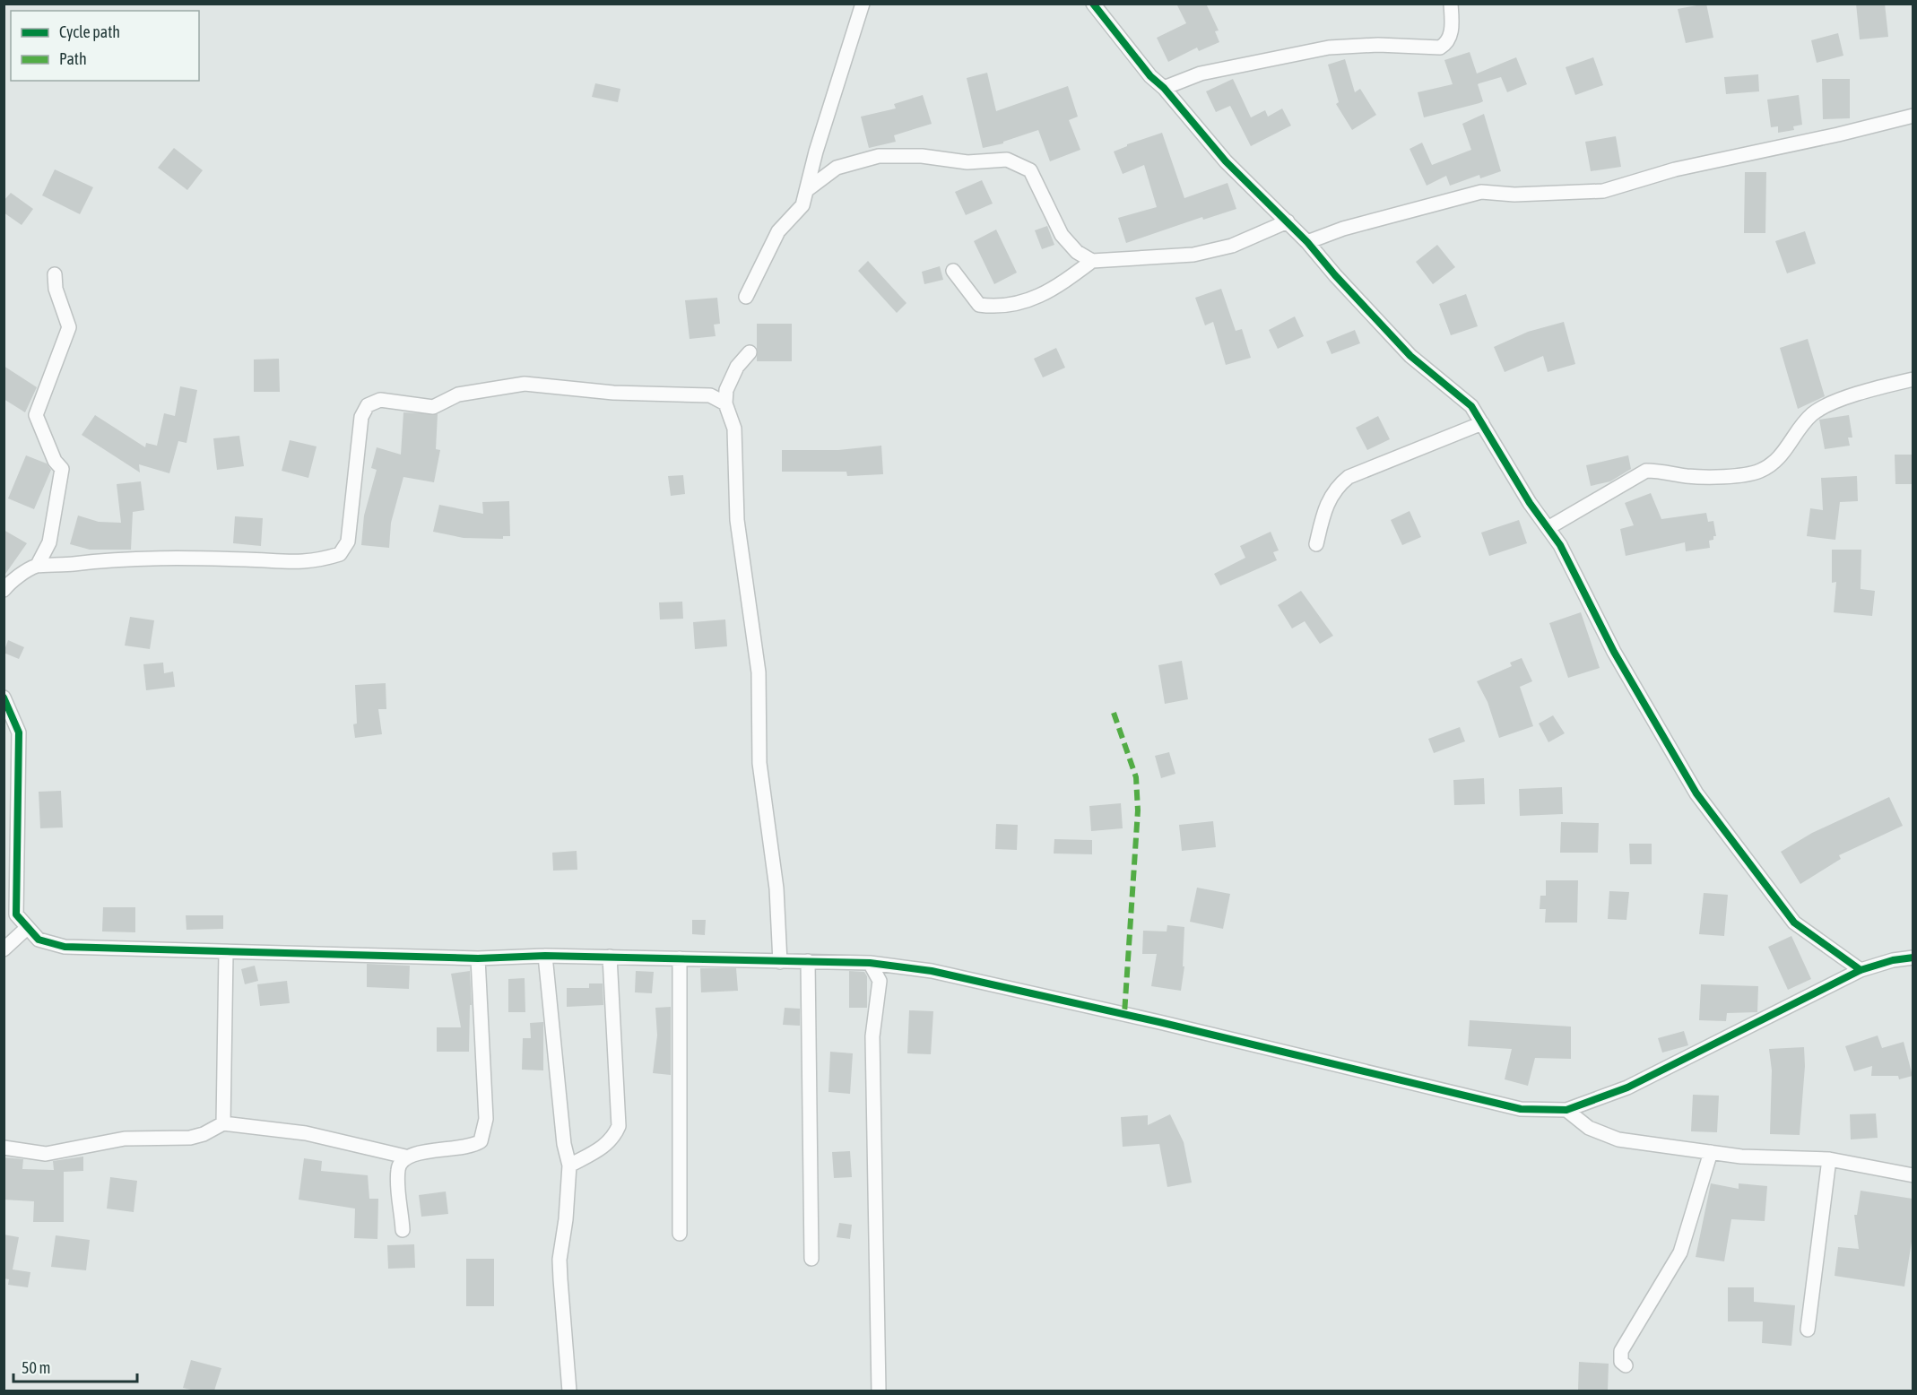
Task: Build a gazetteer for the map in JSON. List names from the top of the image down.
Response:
{
  "legend": ["Cycle path", "Path"],
  "scale_bar": "50 m"
}
